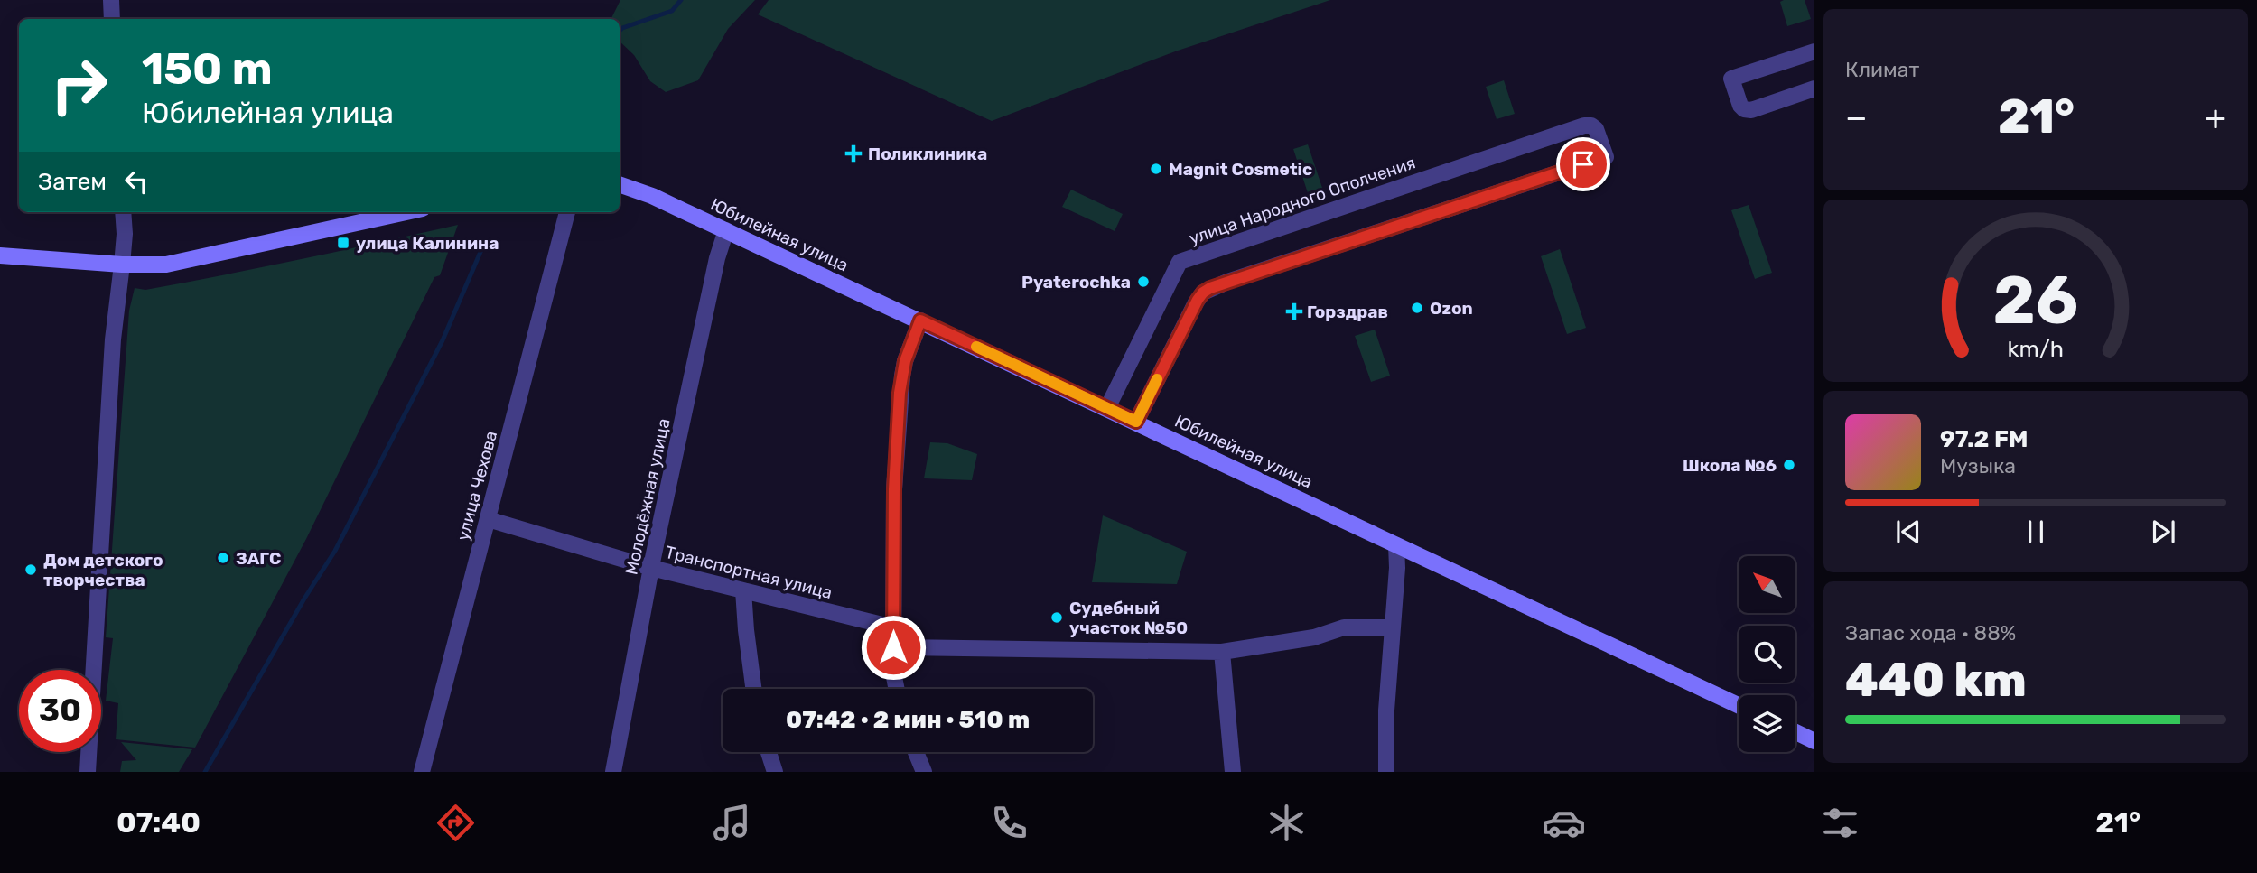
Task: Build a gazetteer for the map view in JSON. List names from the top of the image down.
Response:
{
  "streets": {
    "main road": ["Юбилейная улица"],
    "street": [
      "улица Народного Ополчения",
      "улица Чехова",
      "Молодёжная улица",
      "Транспортная улица"
    ]
  },
  "crossings": [
    ["улица Народного Ополчения", "Юбилейная улица"],
    ["Юбилейная улица", "Молодёжная улица"],
    ["улица Чехова", "Транспортная улица"],
    ["Молодёжная улица", "Транспортная улица"]
  ],
  "places": {
    "health": ["Поликлиника", "Горздрав"],
    "other": [
      "Magnit Cosmetic",
      "Pyaterochka",
      "Ozon",
      "Школа №6",
      "ЗАГС",
      "Дом детского творчества",
      "Судебный участок №50"
    ],
    "transit": ["улица Калинина"]
  },
  "north": "top left",
  "page": {
    "tile": [
      "Климат",
      ["Запас хода · 88%", "440 km"]
    ],
    "turn": ["150 m", "Юбилейная улица"],
    "heat": ["−", "21°", "+"],
    "then": "Затем",
    "song": ["97.2 FM", "Музыка"],
    "limit": "30",
    "trip": "07:42 · 2 мин · 510 m",
    "tabs": ["07:40", "21°"],
    "gauge": ["26", "km/h"]
  }
}
